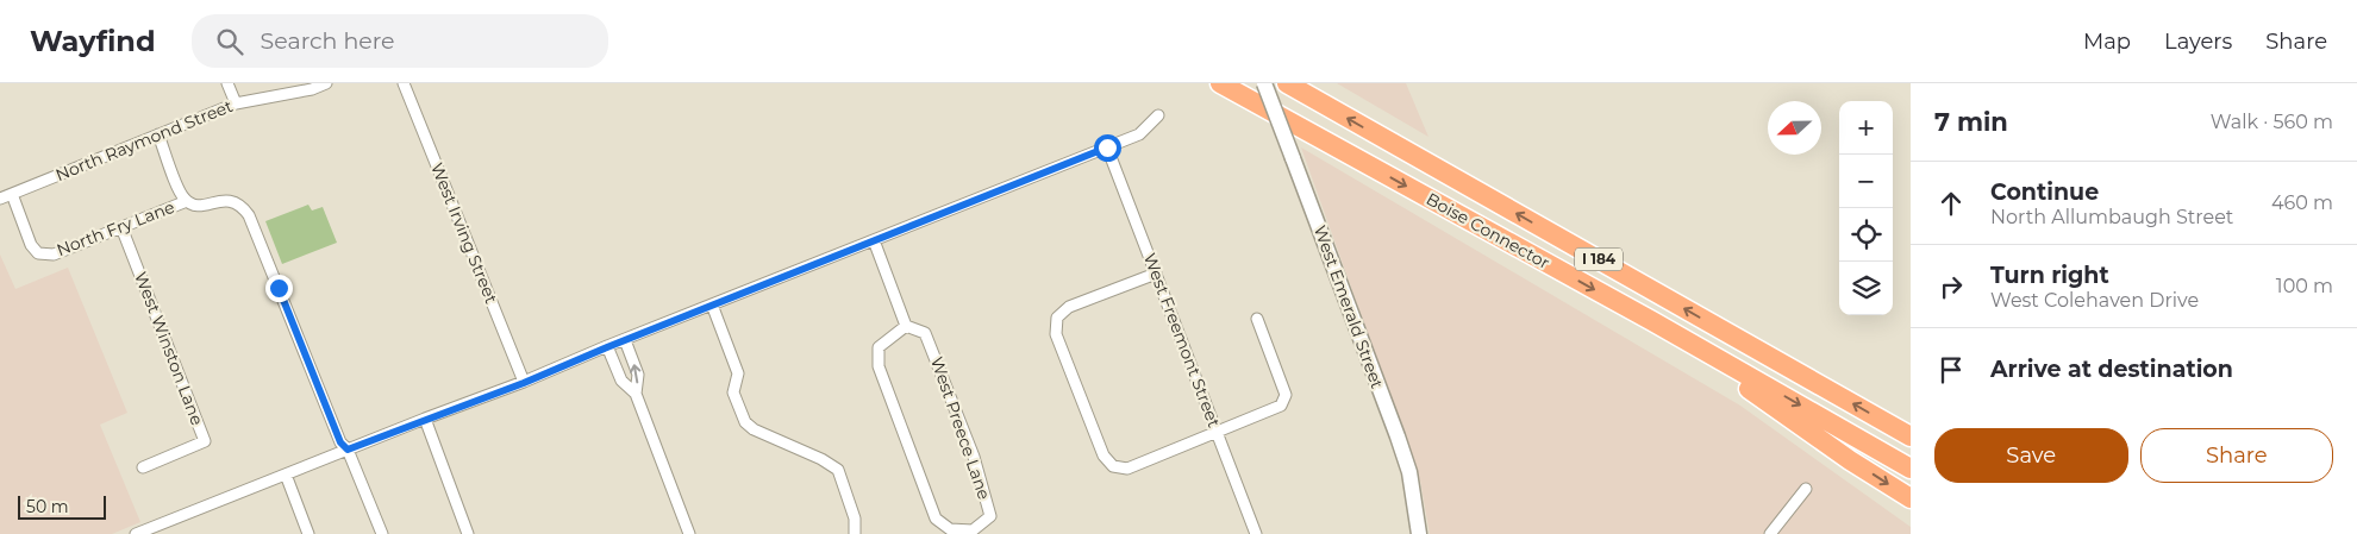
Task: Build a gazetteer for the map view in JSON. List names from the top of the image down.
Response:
{
  "streets": {
    "highway": ["Boise Connector", "I 184"],
    "main road": ["West Emerald Street"],
    "street": [
      "North Raymond Street",
      "North Fry Lane",
      "West Irving Street",
      "West Freemont Street",
      "West Winston Lane",
      "West Preece Lane"
    ]
  },
  "crossings": [
    ["North Raymond Street", "North Fry Lane"],
    ["North Fry Lane", "West Winston Lane"]
  ],
  "scale_bar": "50 m",
  "north": "left",
  "page": {
    "header": "Wayfind",
    "search": "Search here",
    "nav": ["Map", "Layers", "Share"],
    "heading": ["7 min", "Walk · 560 m"],
    "map_buttons": ["+", "−"],
    "list": [
      ["Continue", "North Allumbaugh Street", "460 m"],
      ["Turn right", "West Colehaven Drive", "100 m"],
      "Arrive at destination"
    ],
    "buttons": ["Save", "Share"],
    "scale": "50 m"
  }
}
